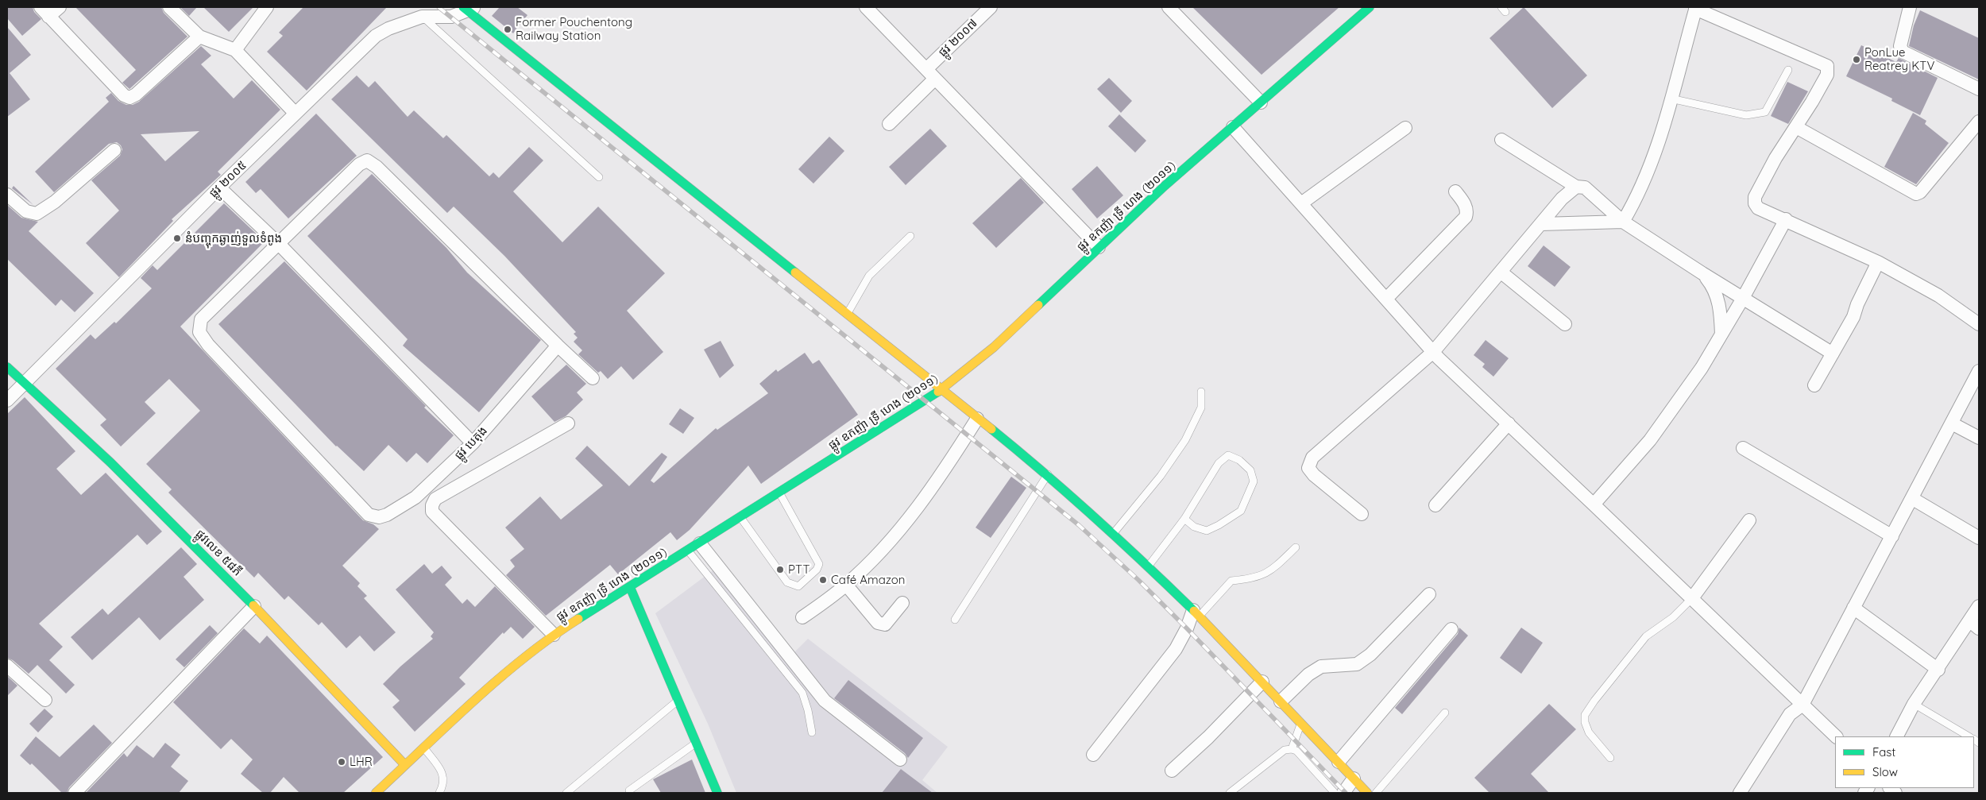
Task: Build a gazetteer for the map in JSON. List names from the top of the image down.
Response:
{
  "streets": {
    "street": [
      "ផ្លូវ ២០០៧",
      "ផ្លូវ ២០០៥",
      "ផ្លូវ ឧកញ៉ា ទ្រី ហេង (២០១១)",
      "ផ្លូវ បេតុង",
      "ផ្លូវលេខ ៥៨ភី"
    ]
  },
  "crossings": [
    ["ផ្លូវ ២០០៥", "ផ្លូវលេខ ៥៨ភី"],
    ["ផ្លូវ ឧកញ៉ា ទ្រី ហេង (២០១១)", "ផ្លូវលេខ ៥៨ភី"]
  ],
  "places": [
    "Former Pouchentong Railway Station",
    "PonLue Reatrey KTV",
    "នំបញ្ចុកឆ្ងាញ់ទួលទំពូង",
    "PTT",
    "Café Amazon",
    "LHR"
  ],
  "legend": ["Fast", "Slow"]
}
